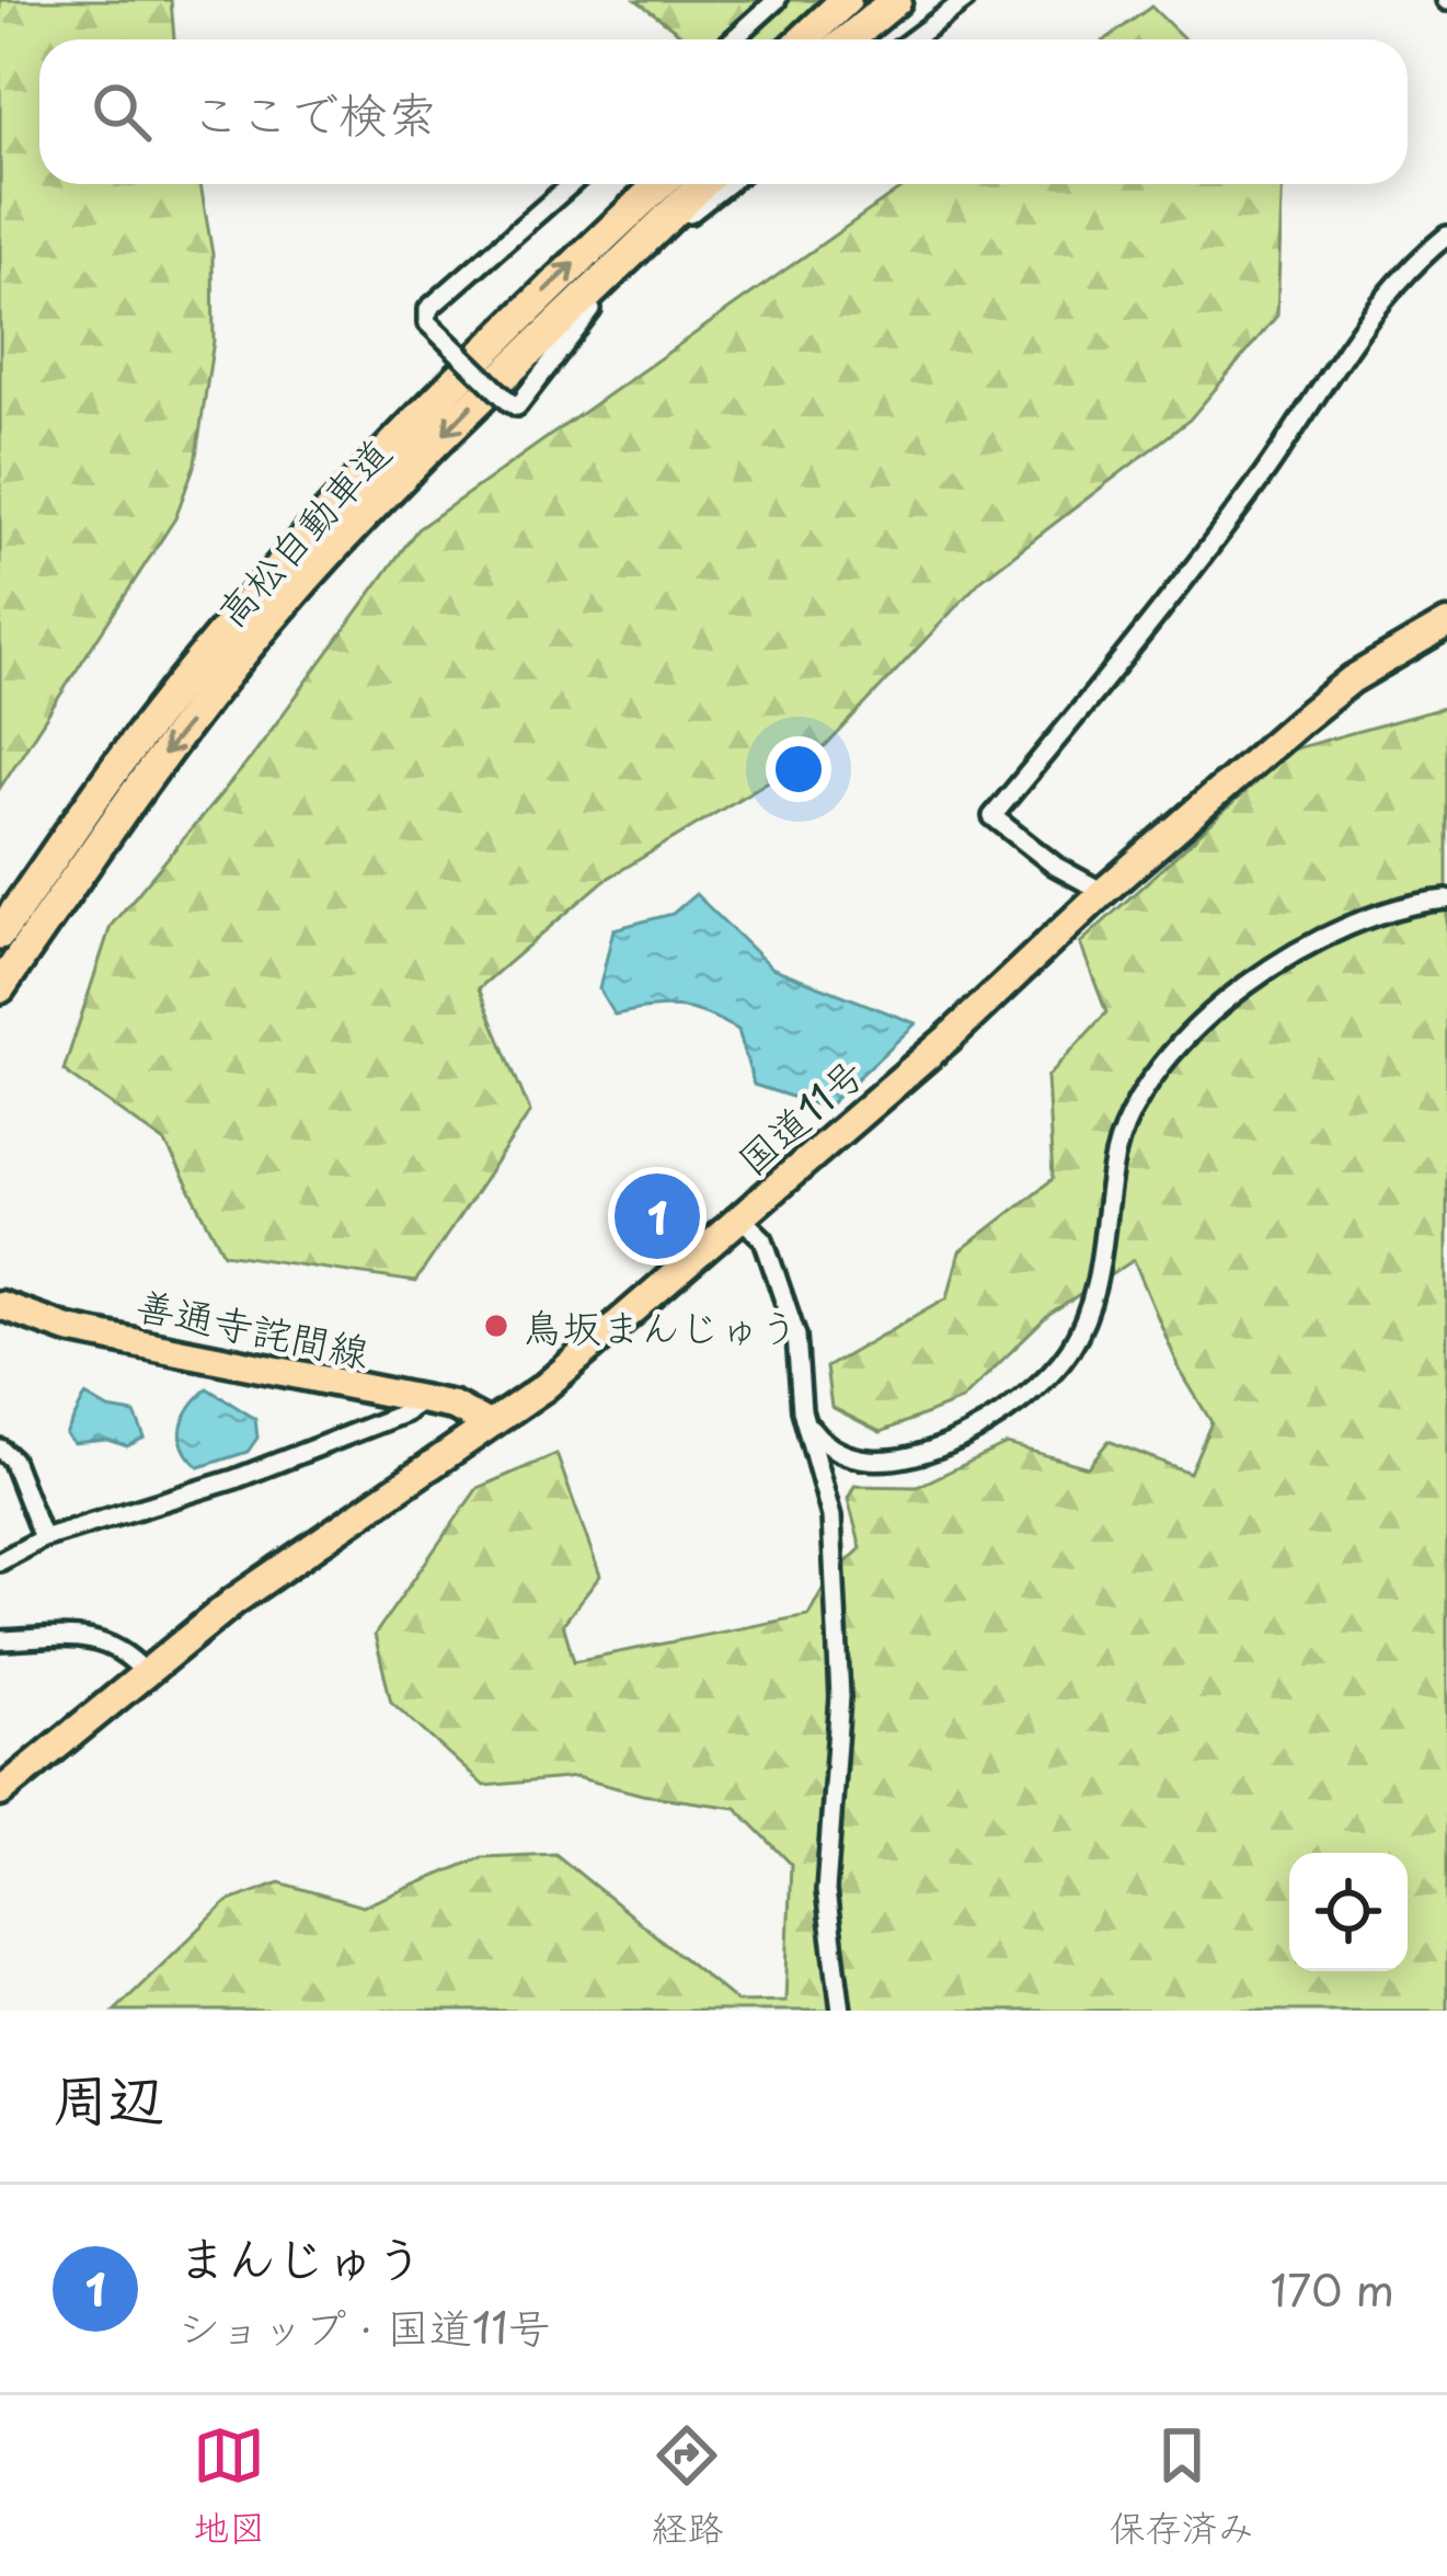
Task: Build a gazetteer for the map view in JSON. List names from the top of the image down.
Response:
{
  "streets": {
    "highway": ["高松自動車道"],
    "main road": ["国道11号", "善通寺詫間線"]
  },
  "crossings": [
    ["国道11号", "善通寺詫間線"]
  ],
  "places": ["鳥坂まんじゅう"],
  "page": {
    "search": "ここで検索",
    "pins": "1",
    "heading": "周辺",
    "list": [
      {
        "mark": "1",
        "name": "まんじゅう",
        "note": "ショップ · 国道11号",
        "value": "170 m"
      }
    ],
    "nav": ["地図", "経路", "保存済み"]
  }
}
